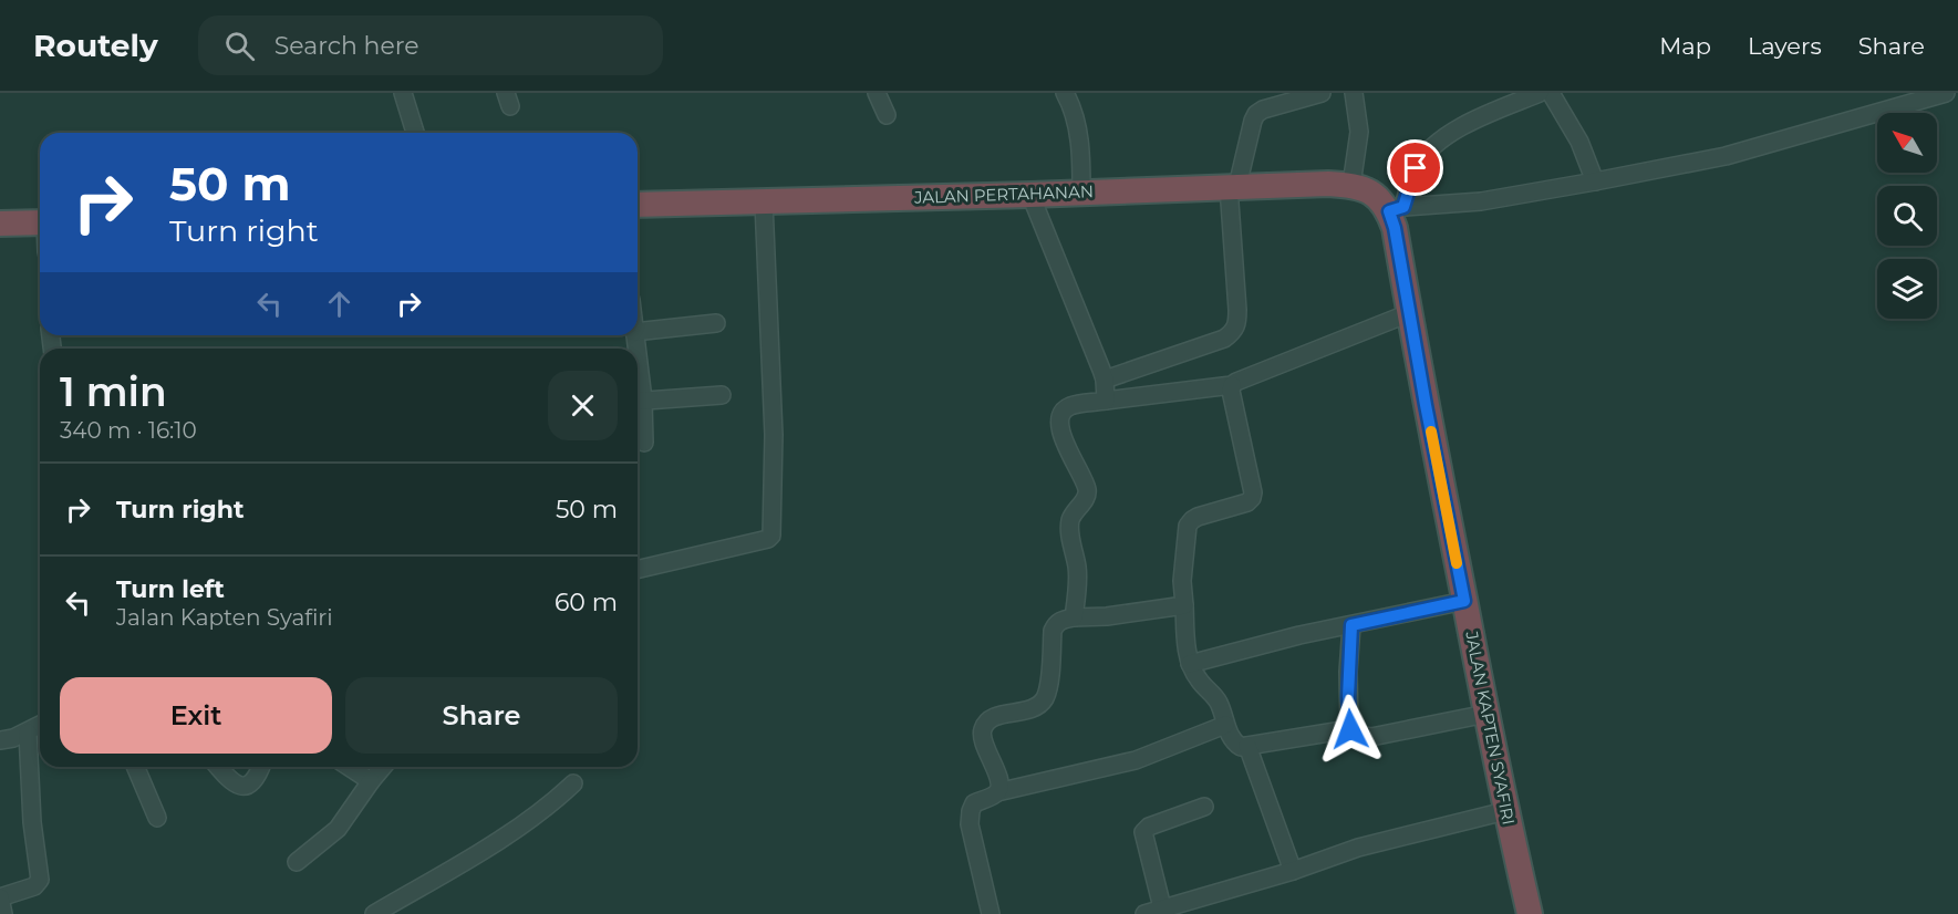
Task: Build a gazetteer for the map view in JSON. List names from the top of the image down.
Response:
{
  "streets": {
    "highway": ["JALAN PERTAHANAN", "JALAN KAPTEN SYAFIRI"]
  },
  "crossings": [
    ["JALAN PERTAHANAN", "JALAN KAPTEN SYAFIRI"]
  ],
  "north": "top left",
  "page": {
    "header": "Routely",
    "search": "Search here",
    "nav": ["Map", "Layers", "Share"],
    "turn": ["50 m", "Turn right"],
    "heading": ["1 min", "340 m · 16:10"],
    "list": [
      {
        "name": "Turn right",
        "value": "50 m"
      },
      {
        "name": "Turn left",
        "note": "Jalan Kapten Syafiri",
        "value": "60 m"
      }
    ],
    "buttons": ["Exit", "Share"]
  }
}
